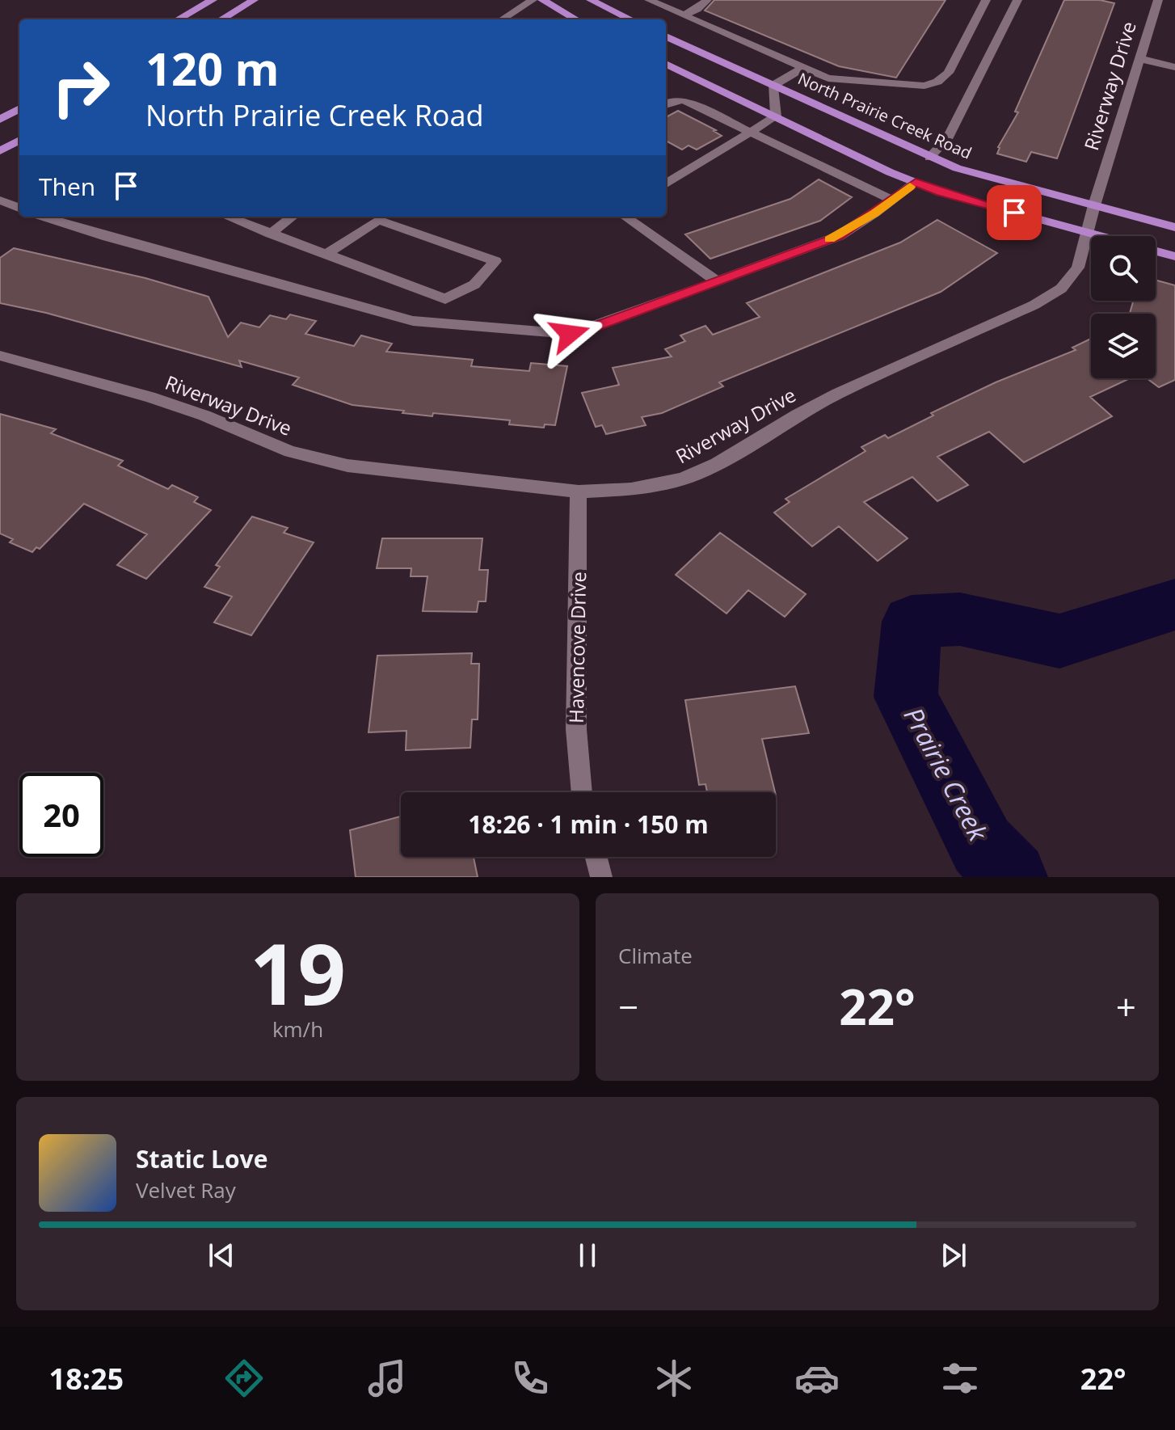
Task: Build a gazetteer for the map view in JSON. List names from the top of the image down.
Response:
{
  "streets": {
    "main road": ["North Prairie Creek Road"],
    "street": ["Riverway Drive", "Havencove Drive"]
  },
  "crossings": [
    ["Riverway Drive", "North Prairie Creek Road"],
    ["Riverway Drive", "Havencove Drive"]
  ],
  "water": ["Prairie Creek"],
  "page": {
    "turn": ["120 m", "North Prairie Creek Road"],
    "then": "Then",
    "limit": "20",
    "trip": "18:26 · 1 min · 150 m",
    "tile": [
      ["19", "km/h"],
      "Climate"
    ],
    "heat": ["−", "22°", "+"],
    "song": ["Static Love", "Velvet Ray"],
    "tabs": ["18:25", "22°"]
  }
}
